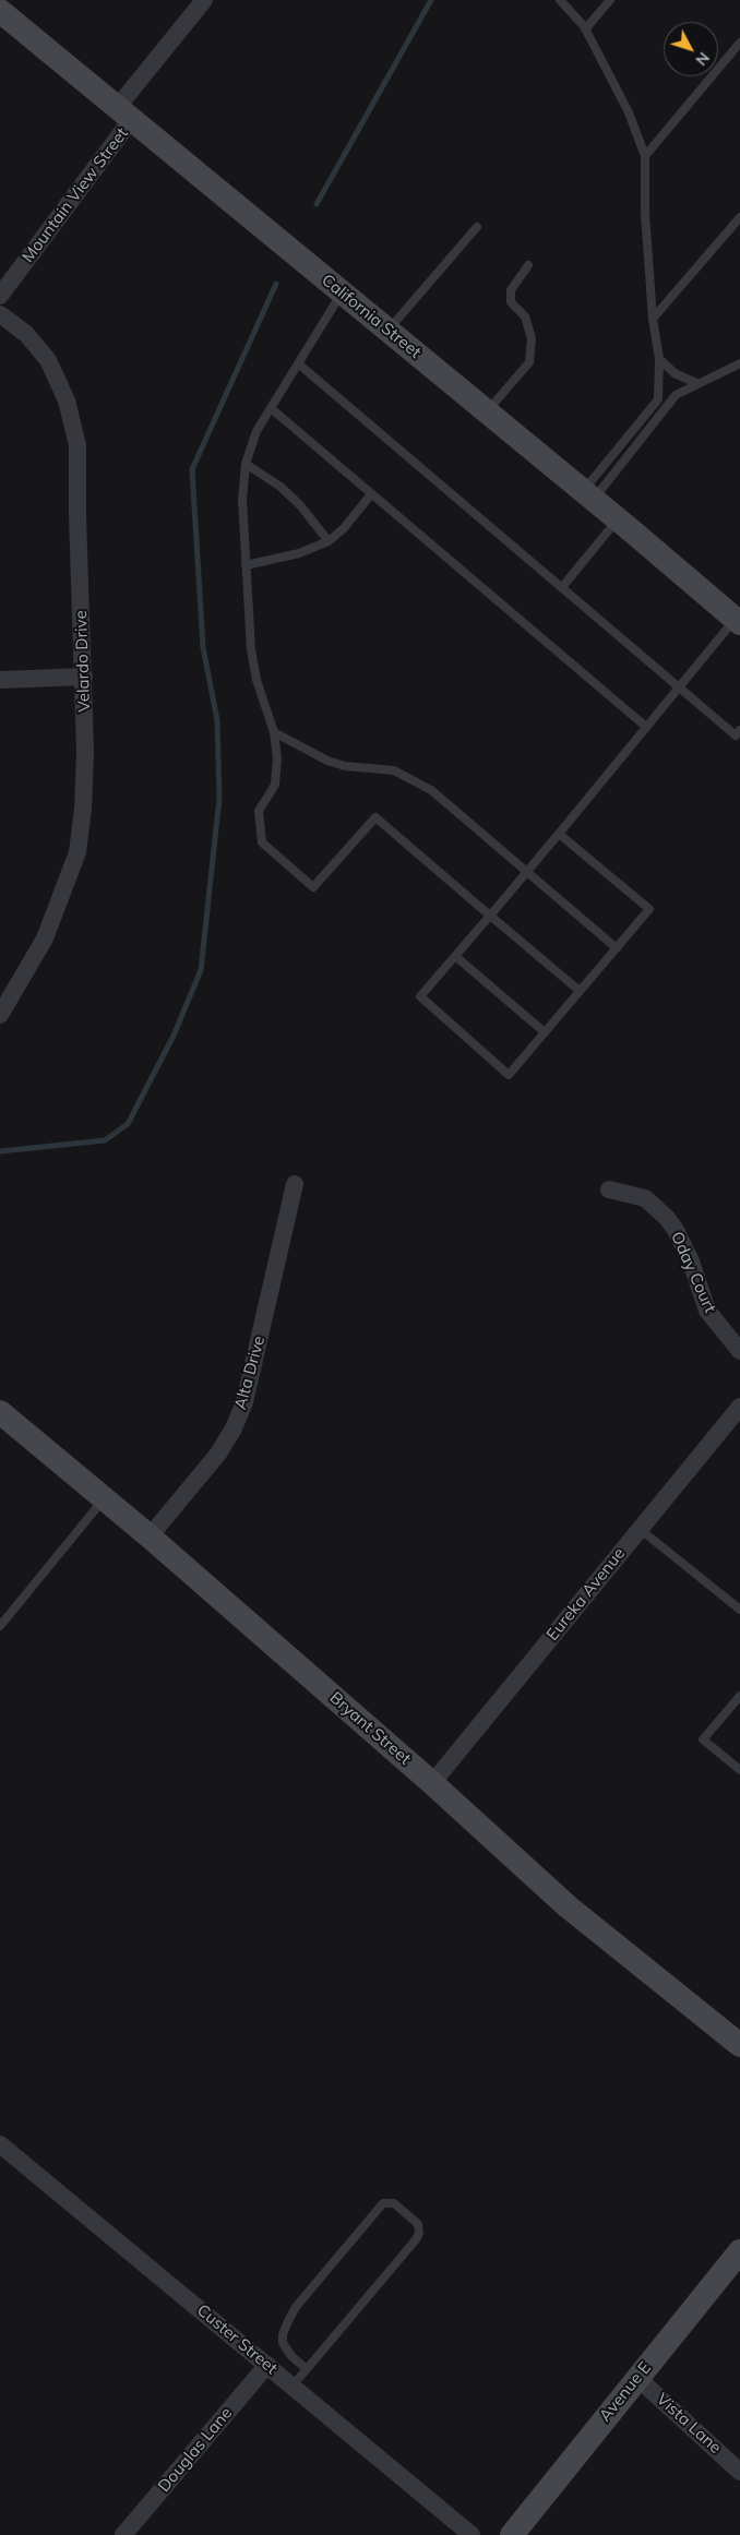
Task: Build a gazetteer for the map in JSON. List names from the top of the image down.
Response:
{
  "streets": {
    "street": [
      "Mountain View Street",
      "California Street",
      "Velardo Drive",
      "Oday Court",
      "Alta Drive",
      "Eureka Avenue",
      "Bryant Street",
      "Custer Street",
      "Avenue E",
      "Vista Lane",
      "Douglas Lane"
    ]
  },
  "crossings": [
    ["Mountain View Street", "California Street"],
    ["Alta Drive", "Bryant Street"],
    ["Eureka Avenue", "Bryant Street"],
    ["Custer Street", "Douglas Lane"],
    ["Avenue E", "Vista Lane"]
  ],
  "north": "bottom right"
}
